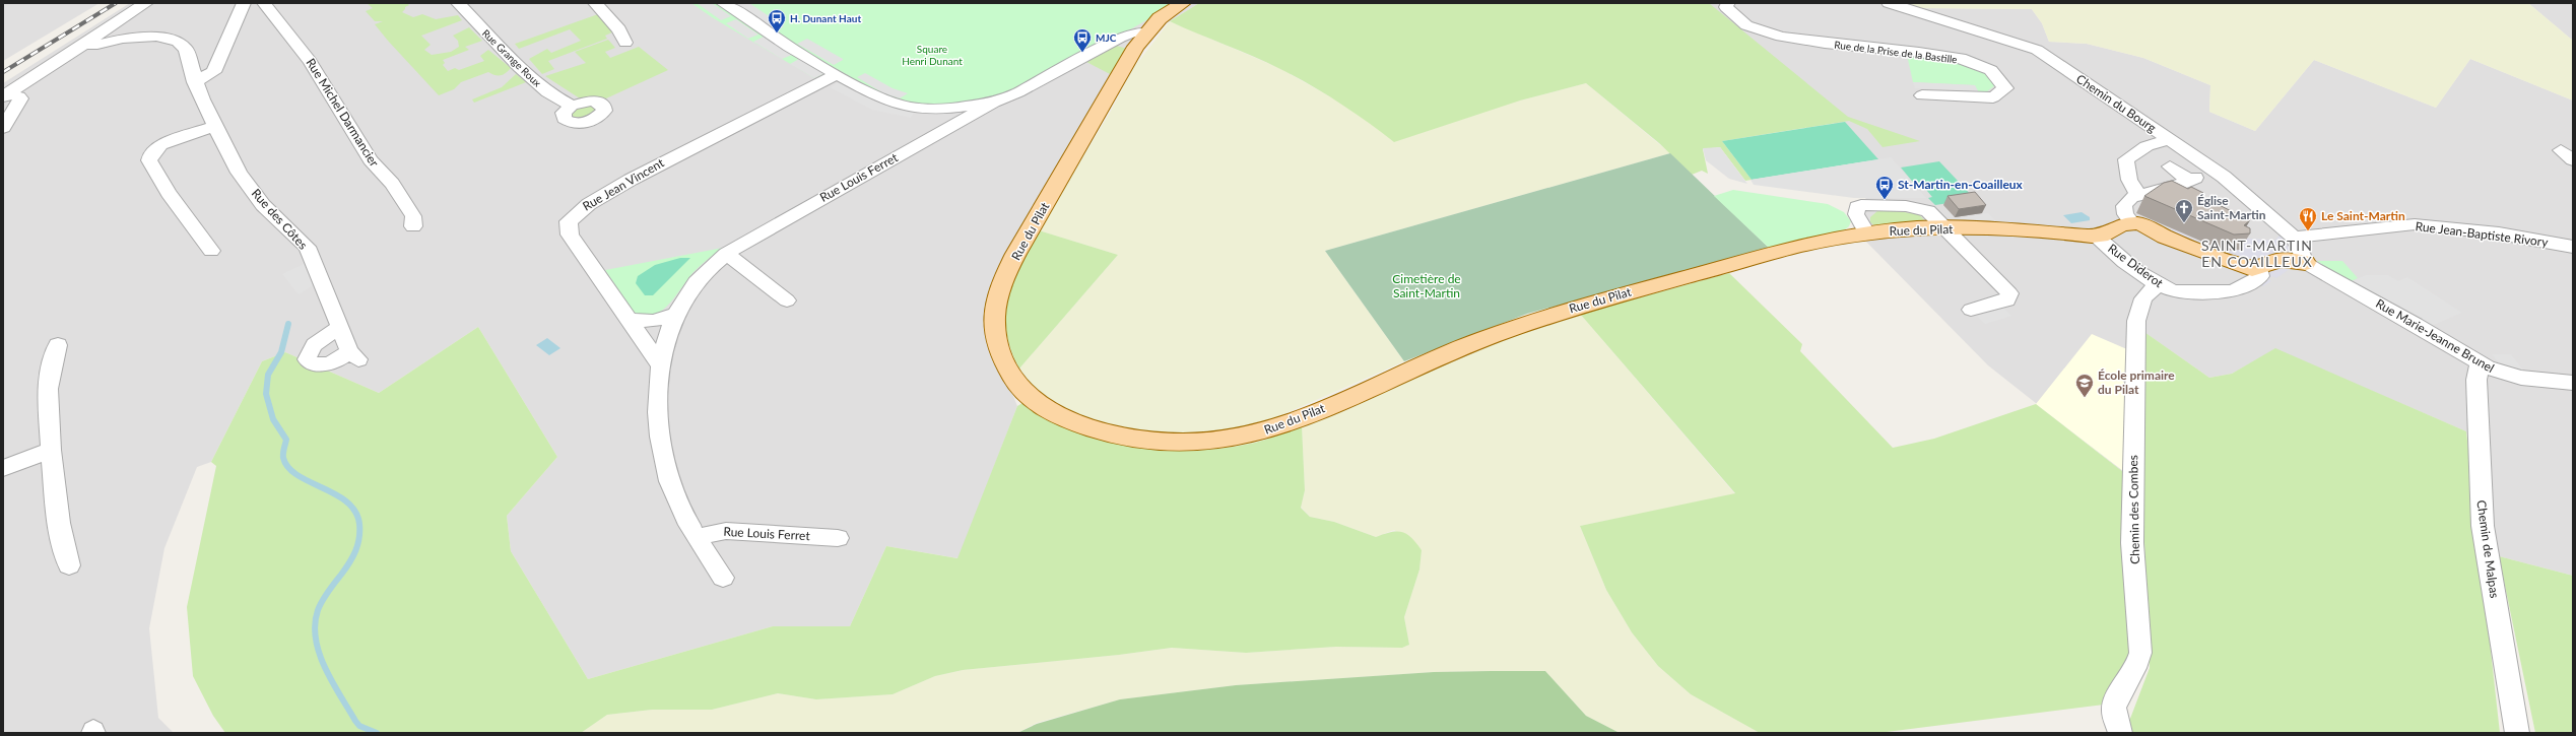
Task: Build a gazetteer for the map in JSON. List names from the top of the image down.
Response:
{
  "streets": {
    "main road": ["Rue du Pilat", "Rue Diderot"],
    "street": [
      "Rue de la Prise de la Bastille",
      "Rue Grange Roux",
      "Chemin du Bourg",
      "Rue Michel Darmancier",
      "Rue Louis Ferret",
      "Rue Jean Vincent",
      "Rue des Côtes",
      "Rue Jean-Baptiste Rivory",
      "Rue Marie-Jeanne Brunel",
      "Chemin des Combes",
      "Chemin de Malpas"
    ]
  },
  "crossings": [
    ["Chemin du Bourg", "Rue Jean-Baptiste Rivory"],
    ["Chemin du Bourg", "Rue Marie-Jeanne Brunel"],
    ["Rue Louis Ferret", "Rue Jean Vincent"],
    ["Rue du Pilat", "Rue Diderot"],
    ["Rue Diderot", "Chemin des Combes"],
    ["Rue Marie-Jeanne Brunel", "Chemin de Malpas"]
  ],
  "districts": ["SAINT-MARTIN EN COAILLEUX"],
  "parks": ["Square Henri Dunant", "Cimetière de Saint-Martin"],
  "places": {
    "bus stop": ["H. Dunant Haut", "MJC", "St-Martin-en-Coailleux"],
    "church": ["Église Saint-Martin"],
    "restaurant": ["Le Saint-Martin"],
    "school or university": ["École primaire du Pilat"]
  }
}
